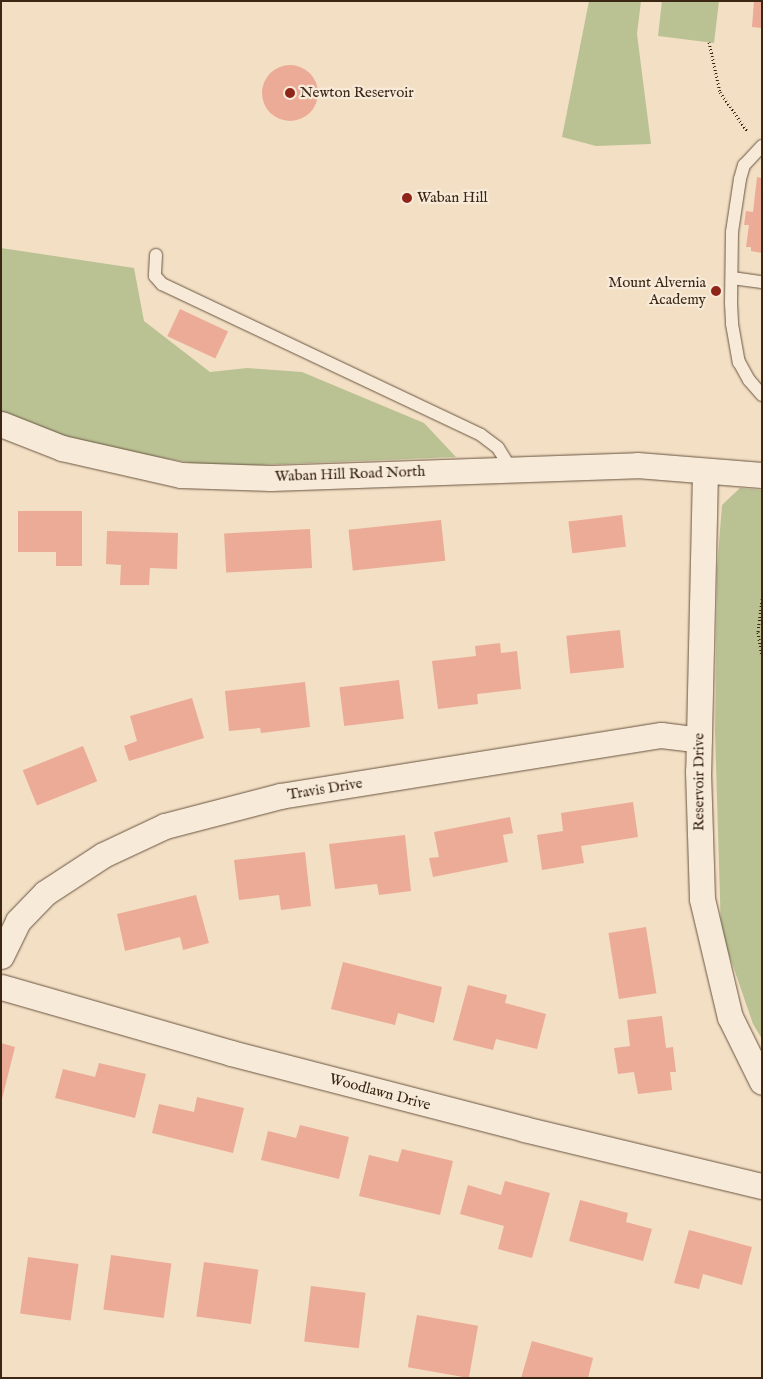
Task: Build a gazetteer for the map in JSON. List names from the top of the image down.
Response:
{
  "streets": {
    "street": [
      "Waban Hill Road North",
      "Reservoir Drive",
      "Travis Drive",
      "Woodlawn Drive"
    ]
  },
  "crossings": [
    ["Waban Hill Road North", "Reservoir Drive"],
    ["Reservoir Drive", "Travis Drive"]
  ],
  "places": ["Newton Reservoir", "Waban Hill", "Mount Alvernia Academy"]
}
